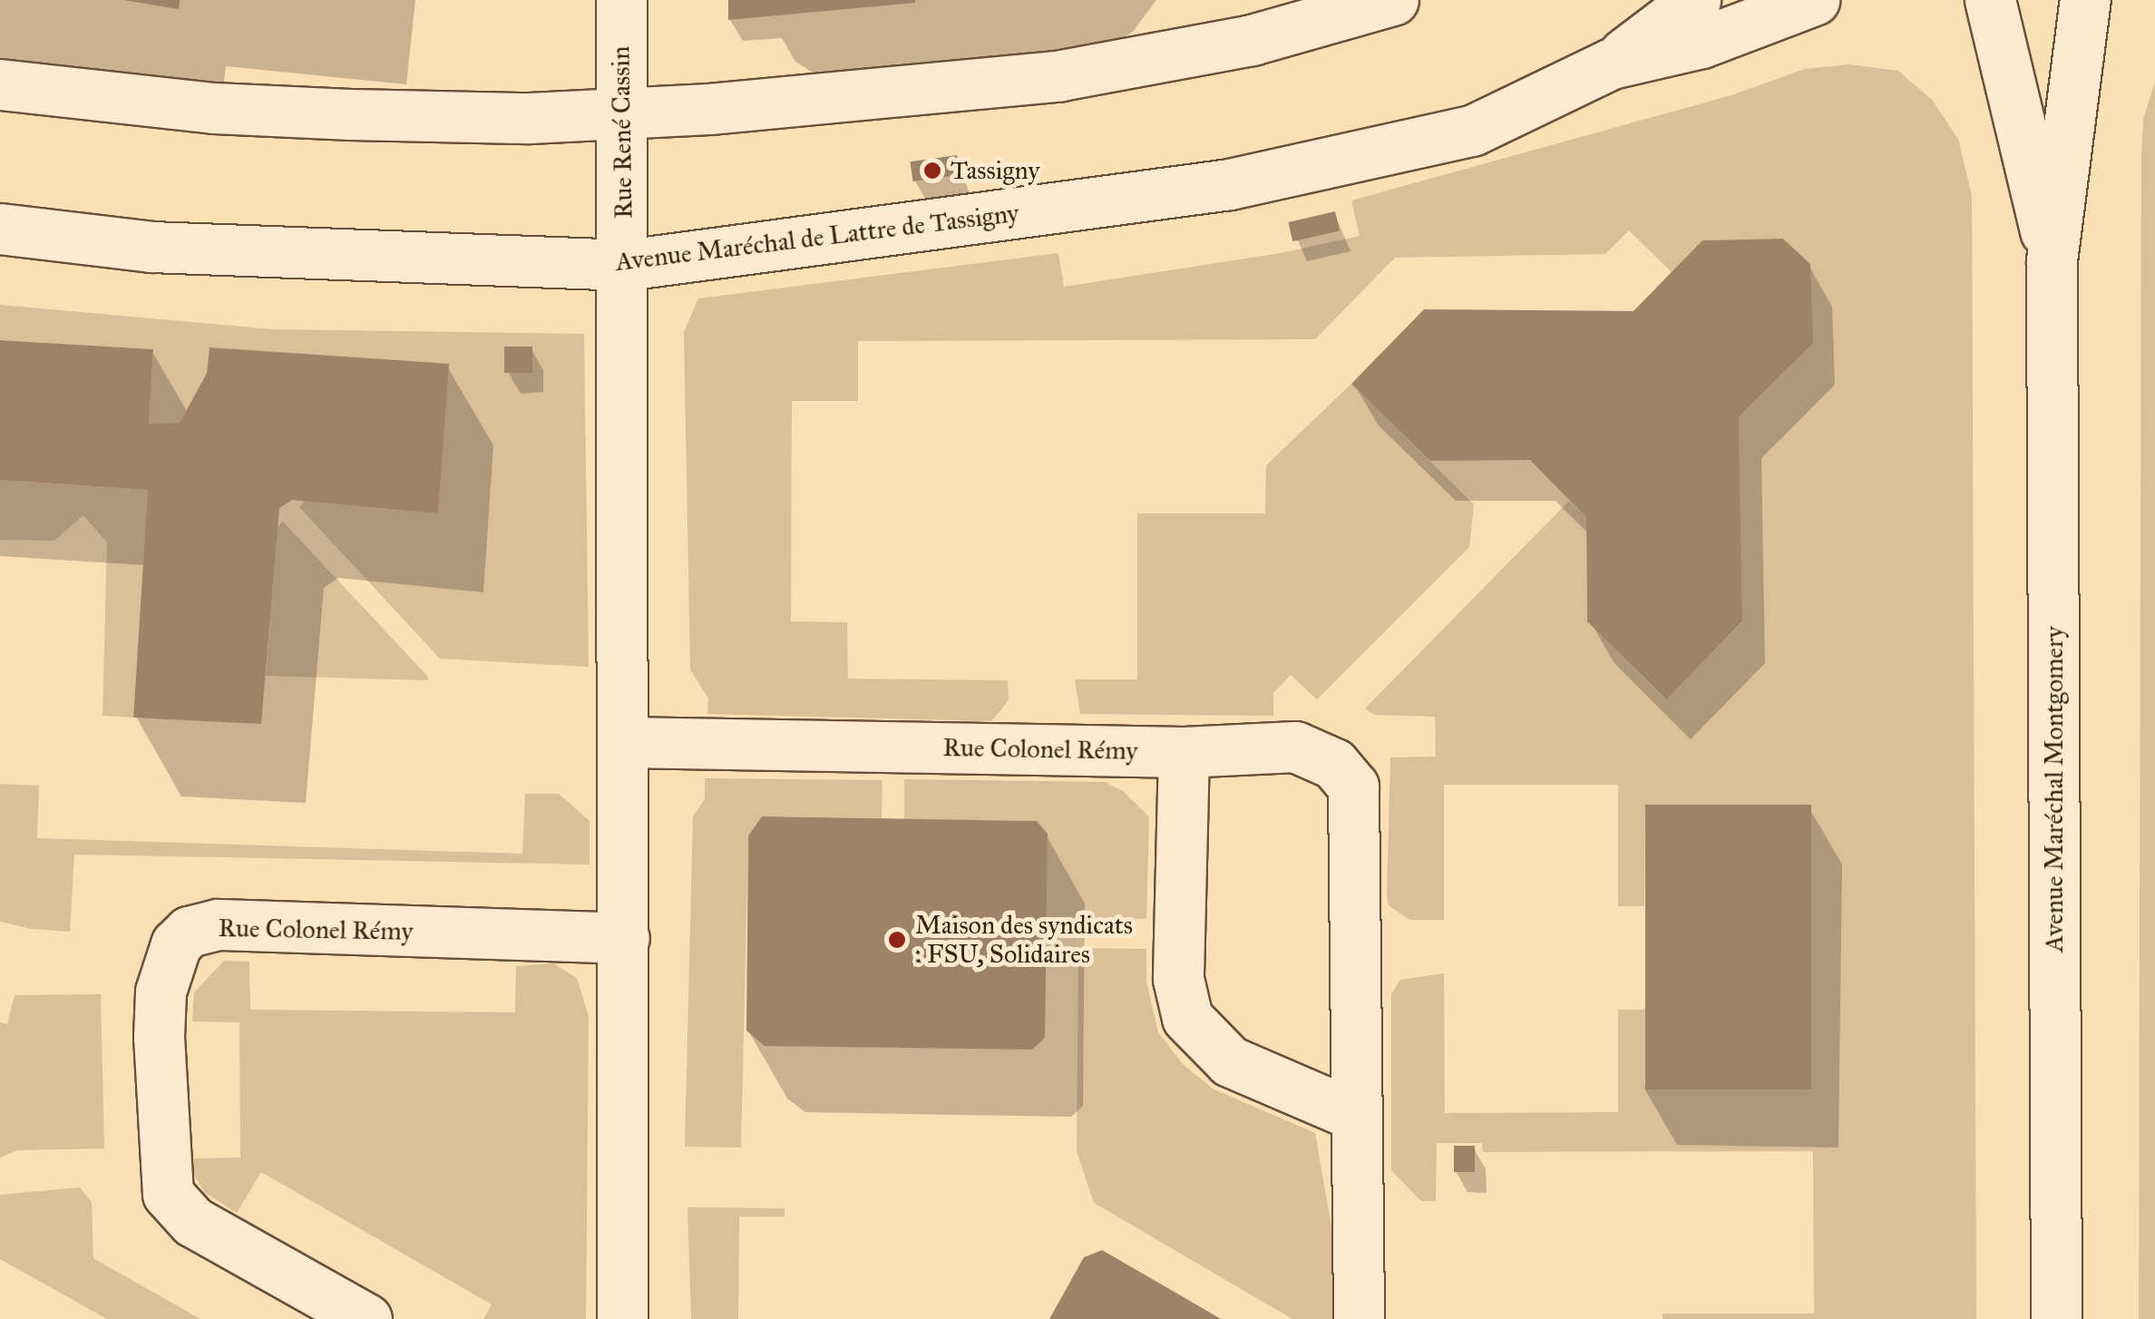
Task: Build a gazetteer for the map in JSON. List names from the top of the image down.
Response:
{
  "streets": {
    "street": [
      "Rue René Cassin",
      "Avenue Maréchal de Lattre de Tassigny",
      "Rue Colonel Rémy",
      "Avenue Maréchal Montgomery"
    ]
  },
  "crossings": [
    ["Rue René Cassin", "Avenue Maréchal de Lattre de Tassigny"]
  ],
  "places": ["Tassigny", "Maison des syndicats : FSU, Solidaires"]
}
